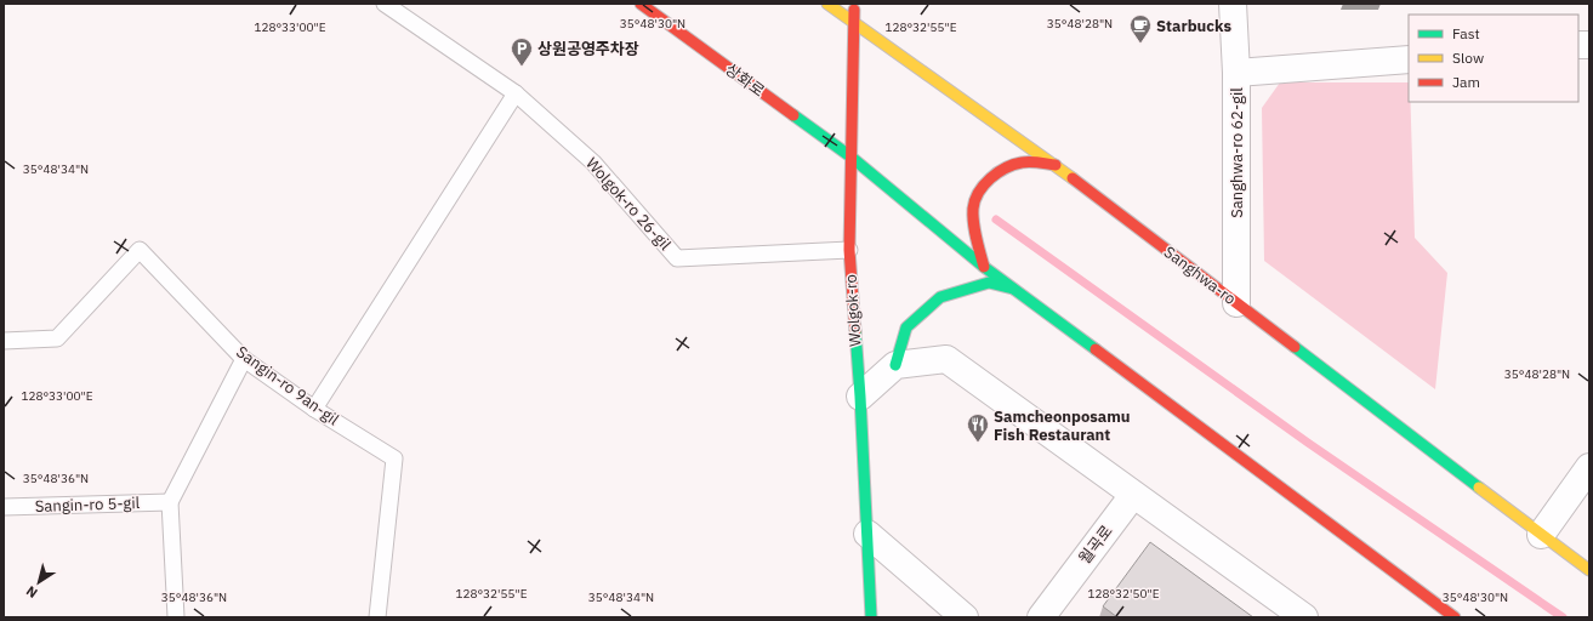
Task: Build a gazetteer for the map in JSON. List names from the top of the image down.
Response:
{
  "streets": {
    "main road": ["상화로", "Sanghwa-ro", "Wolgok-ro"],
    "street": ["Sanghwa-ro 62-gil", "월곡로"],
    "lane": ["Wolgok-ro 26-gil", "Sangin-ro 9an-gil", "Sangin-ro 5-gil"]
  },
  "crossings": [
    ["상화로", "Wolgok-ro"],
    ["Sanghwa-ro 62-gil", "Sanghwa-ro"],
    ["Wolgok-ro 26-gil", "Wolgok-ro"],
    ["Sanghwa-ro", "Wolgok-ro"]
  ],
  "places": {
    "cafe": ["Starbucks"],
    "parking": ["상원공영주차장"],
    "restaurant": ["Samcheonposamu Fish Restaurant"]
  },
  "legend": ["Fast", "Slow", "Jam"],
  "north": "bottom left",
  "coordinates": [
    "35°48'30\"N",
    "35°48'28\"N",
    "128°33'00\"E",
    "128°32'55\"E",
    "35°48'34\"N",
    "35°48'36\"N",
    "128°32'50\"E"
  ]
}
